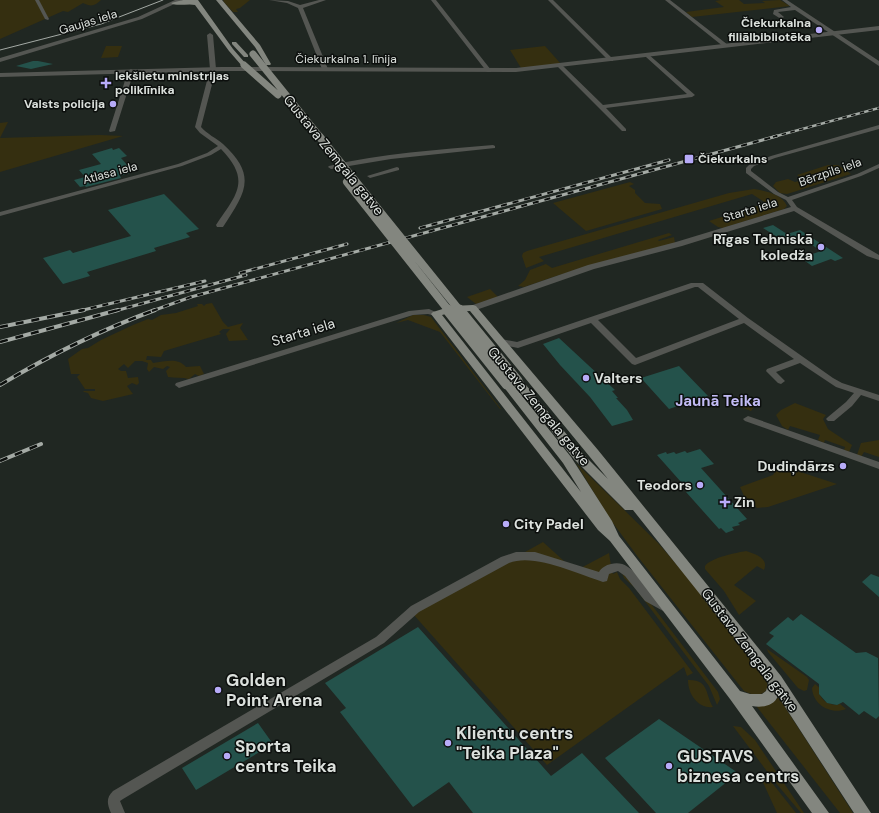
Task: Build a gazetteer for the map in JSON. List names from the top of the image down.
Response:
{
  "streets": {
    "main road": ["Gustava Zemgala gatve"],
    "street": [
      "Gaujas iela",
      "Čiekurkalna 1. līnija",
      "Bērzpils iela",
      "Atlasa iela",
      "Starta iela"
    ]
  },
  "crossings": [
    ["Bērzpils iela", "Starta iela"]
  ],
  "districts": ["Jaunā Teika"],
  "places": {
    "other": [
      "Čiekurkalna filiālbibliotēka",
      "Valsts policija",
      "Rīgas Tehniskā koledža",
      "Valters",
      "Dudiņdārzs",
      "Teodors",
      "City Padel",
      "Golden Point Arena",
      "Klientu centrs \"Teika Plaza\"",
      "Sporta centrs Teika",
      "GUSTAVS biznesa centrs"
    ],
    "health": ["Iekšlietu ministrijas poliklīnika", "Zin"],
    "transit": ["Čiekurkalns"]
  }
}
